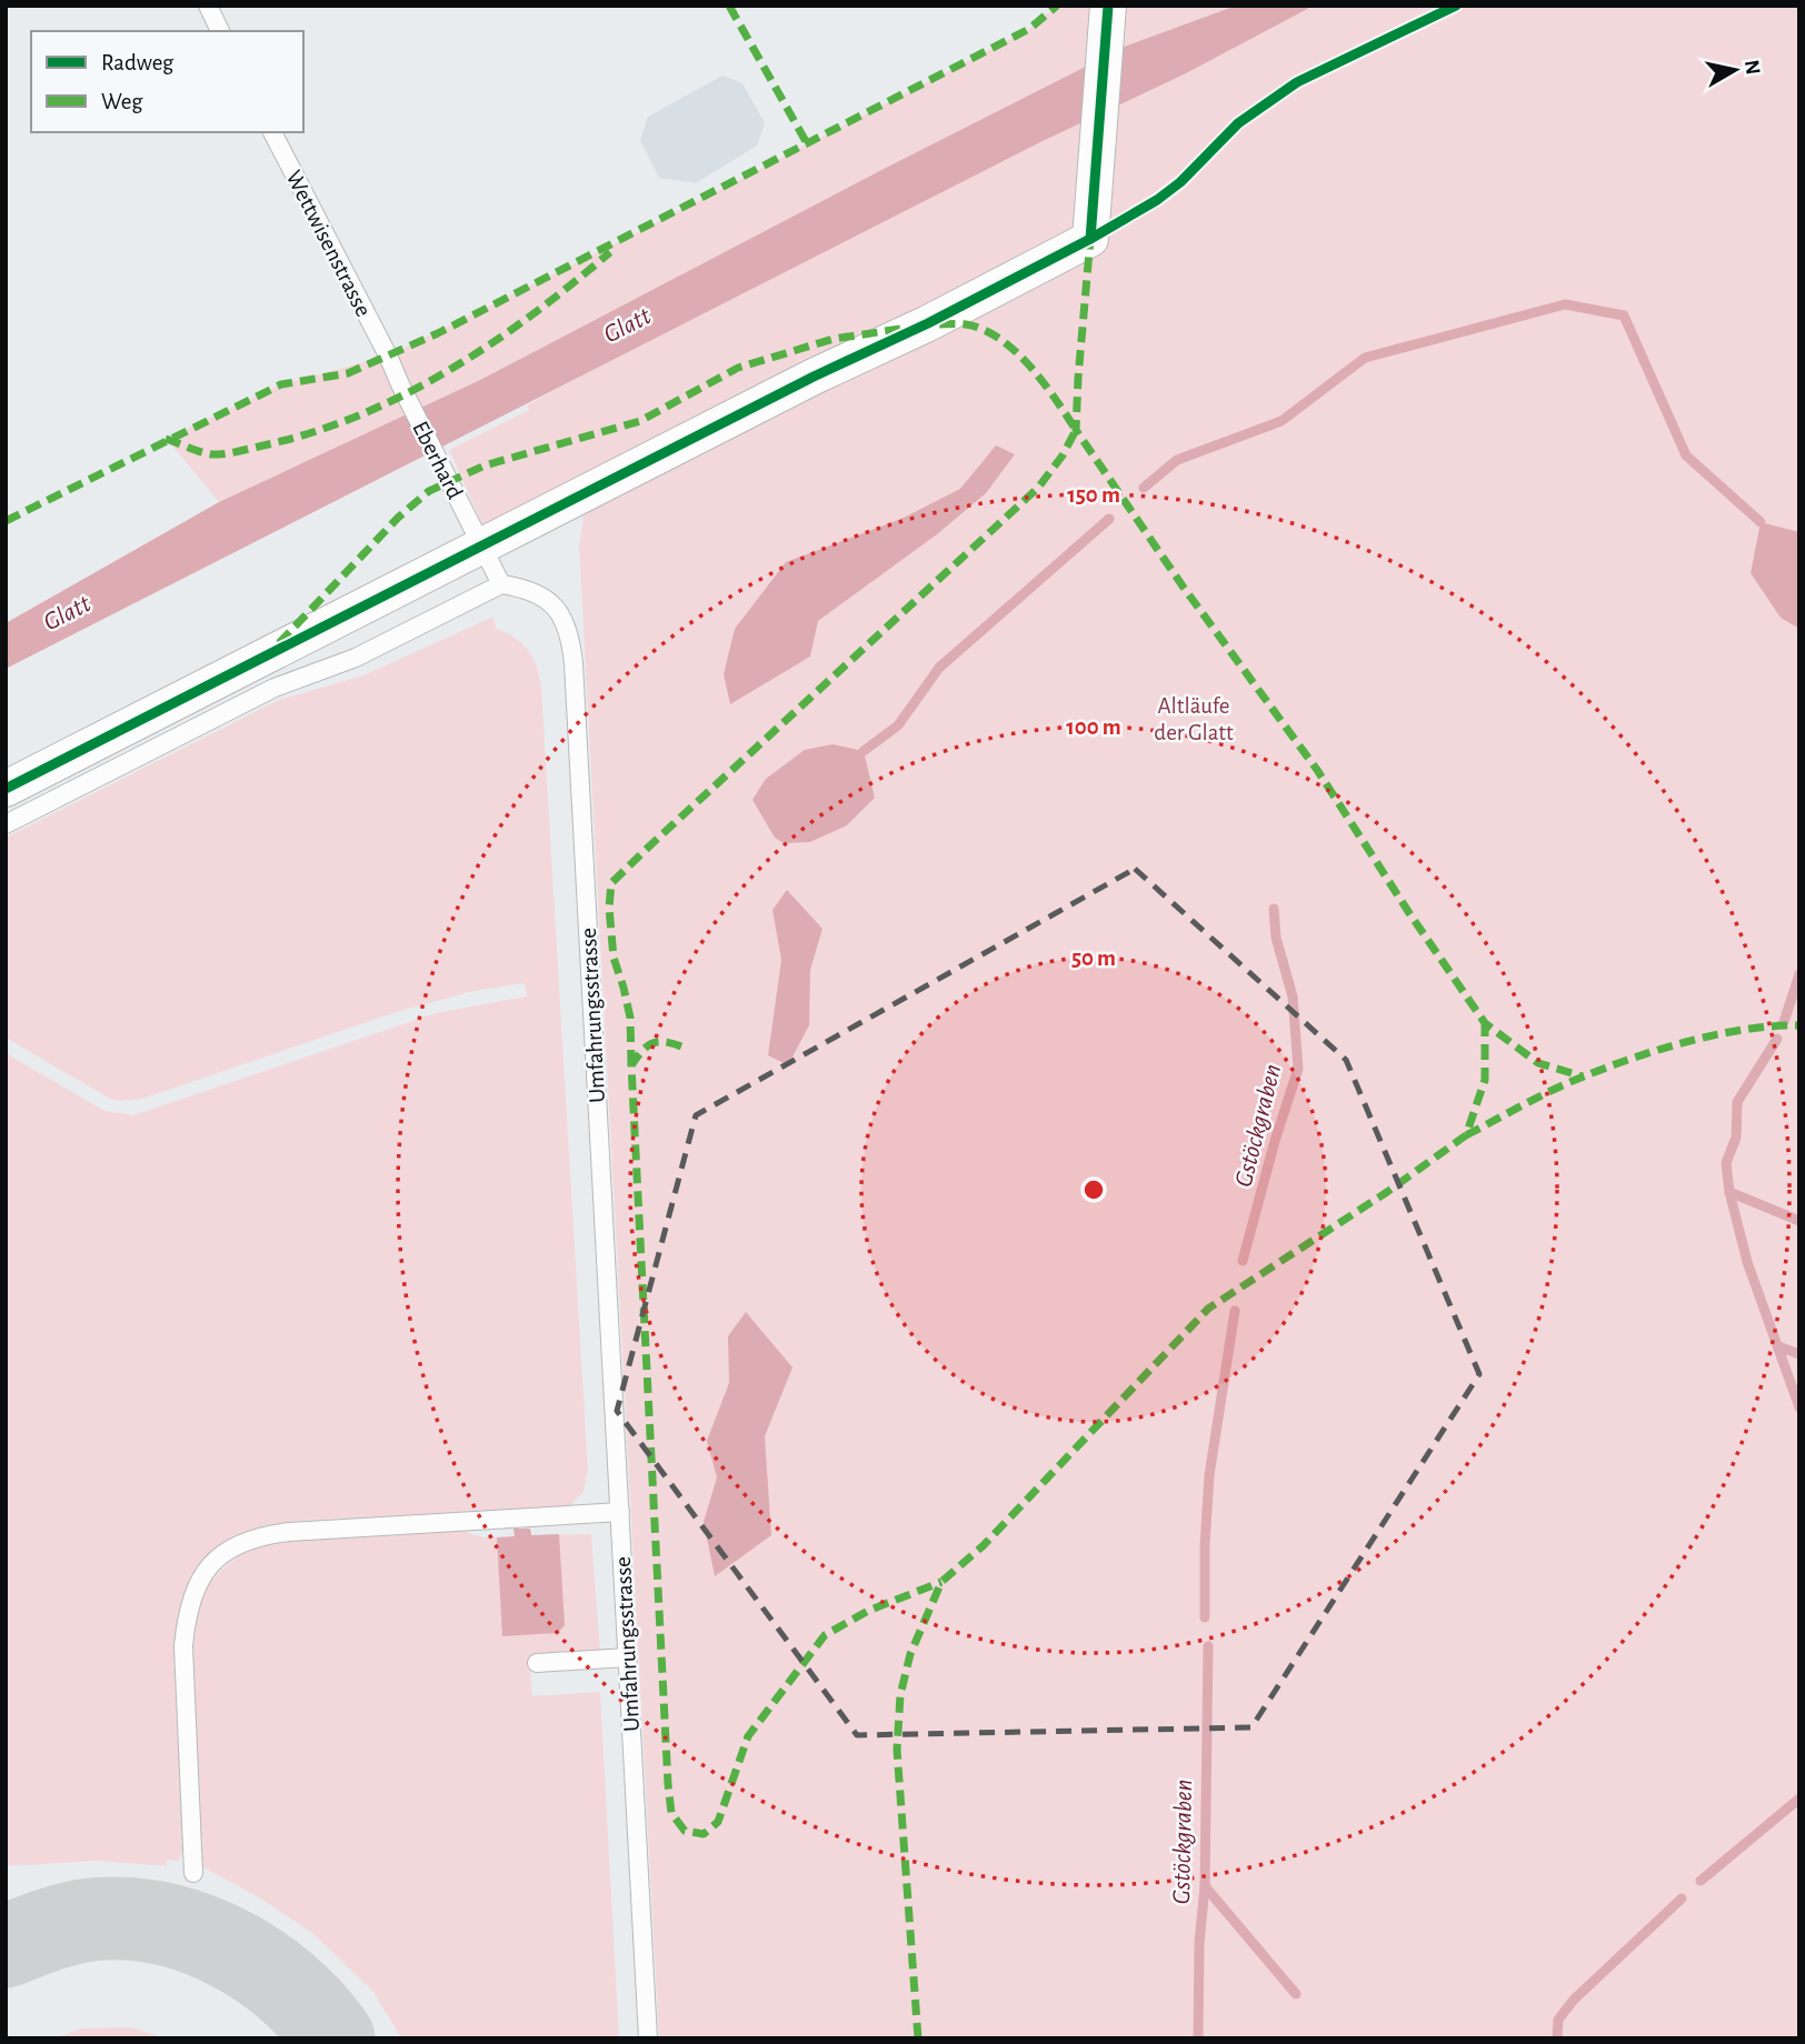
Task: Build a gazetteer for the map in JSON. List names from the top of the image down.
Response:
{
  "streets": {
    "lane": ["Wettwisenstrasse", "Eberhard", "Umfahrungsstrasse"]
  },
  "crossings": [
    ["Wettwisenstrasse", "Eberhard"],
    ["Eberhard", "Umfahrungsstrasse"]
  ],
  "water": ["Glatt", "Gstöckgraben"],
  "parks": ["Altläufe der Glatt"],
  "legend": ["Radweg", "Weg"],
  "north": "right",
  "rings": ["150 m", "100 m", "50 m"]
}
